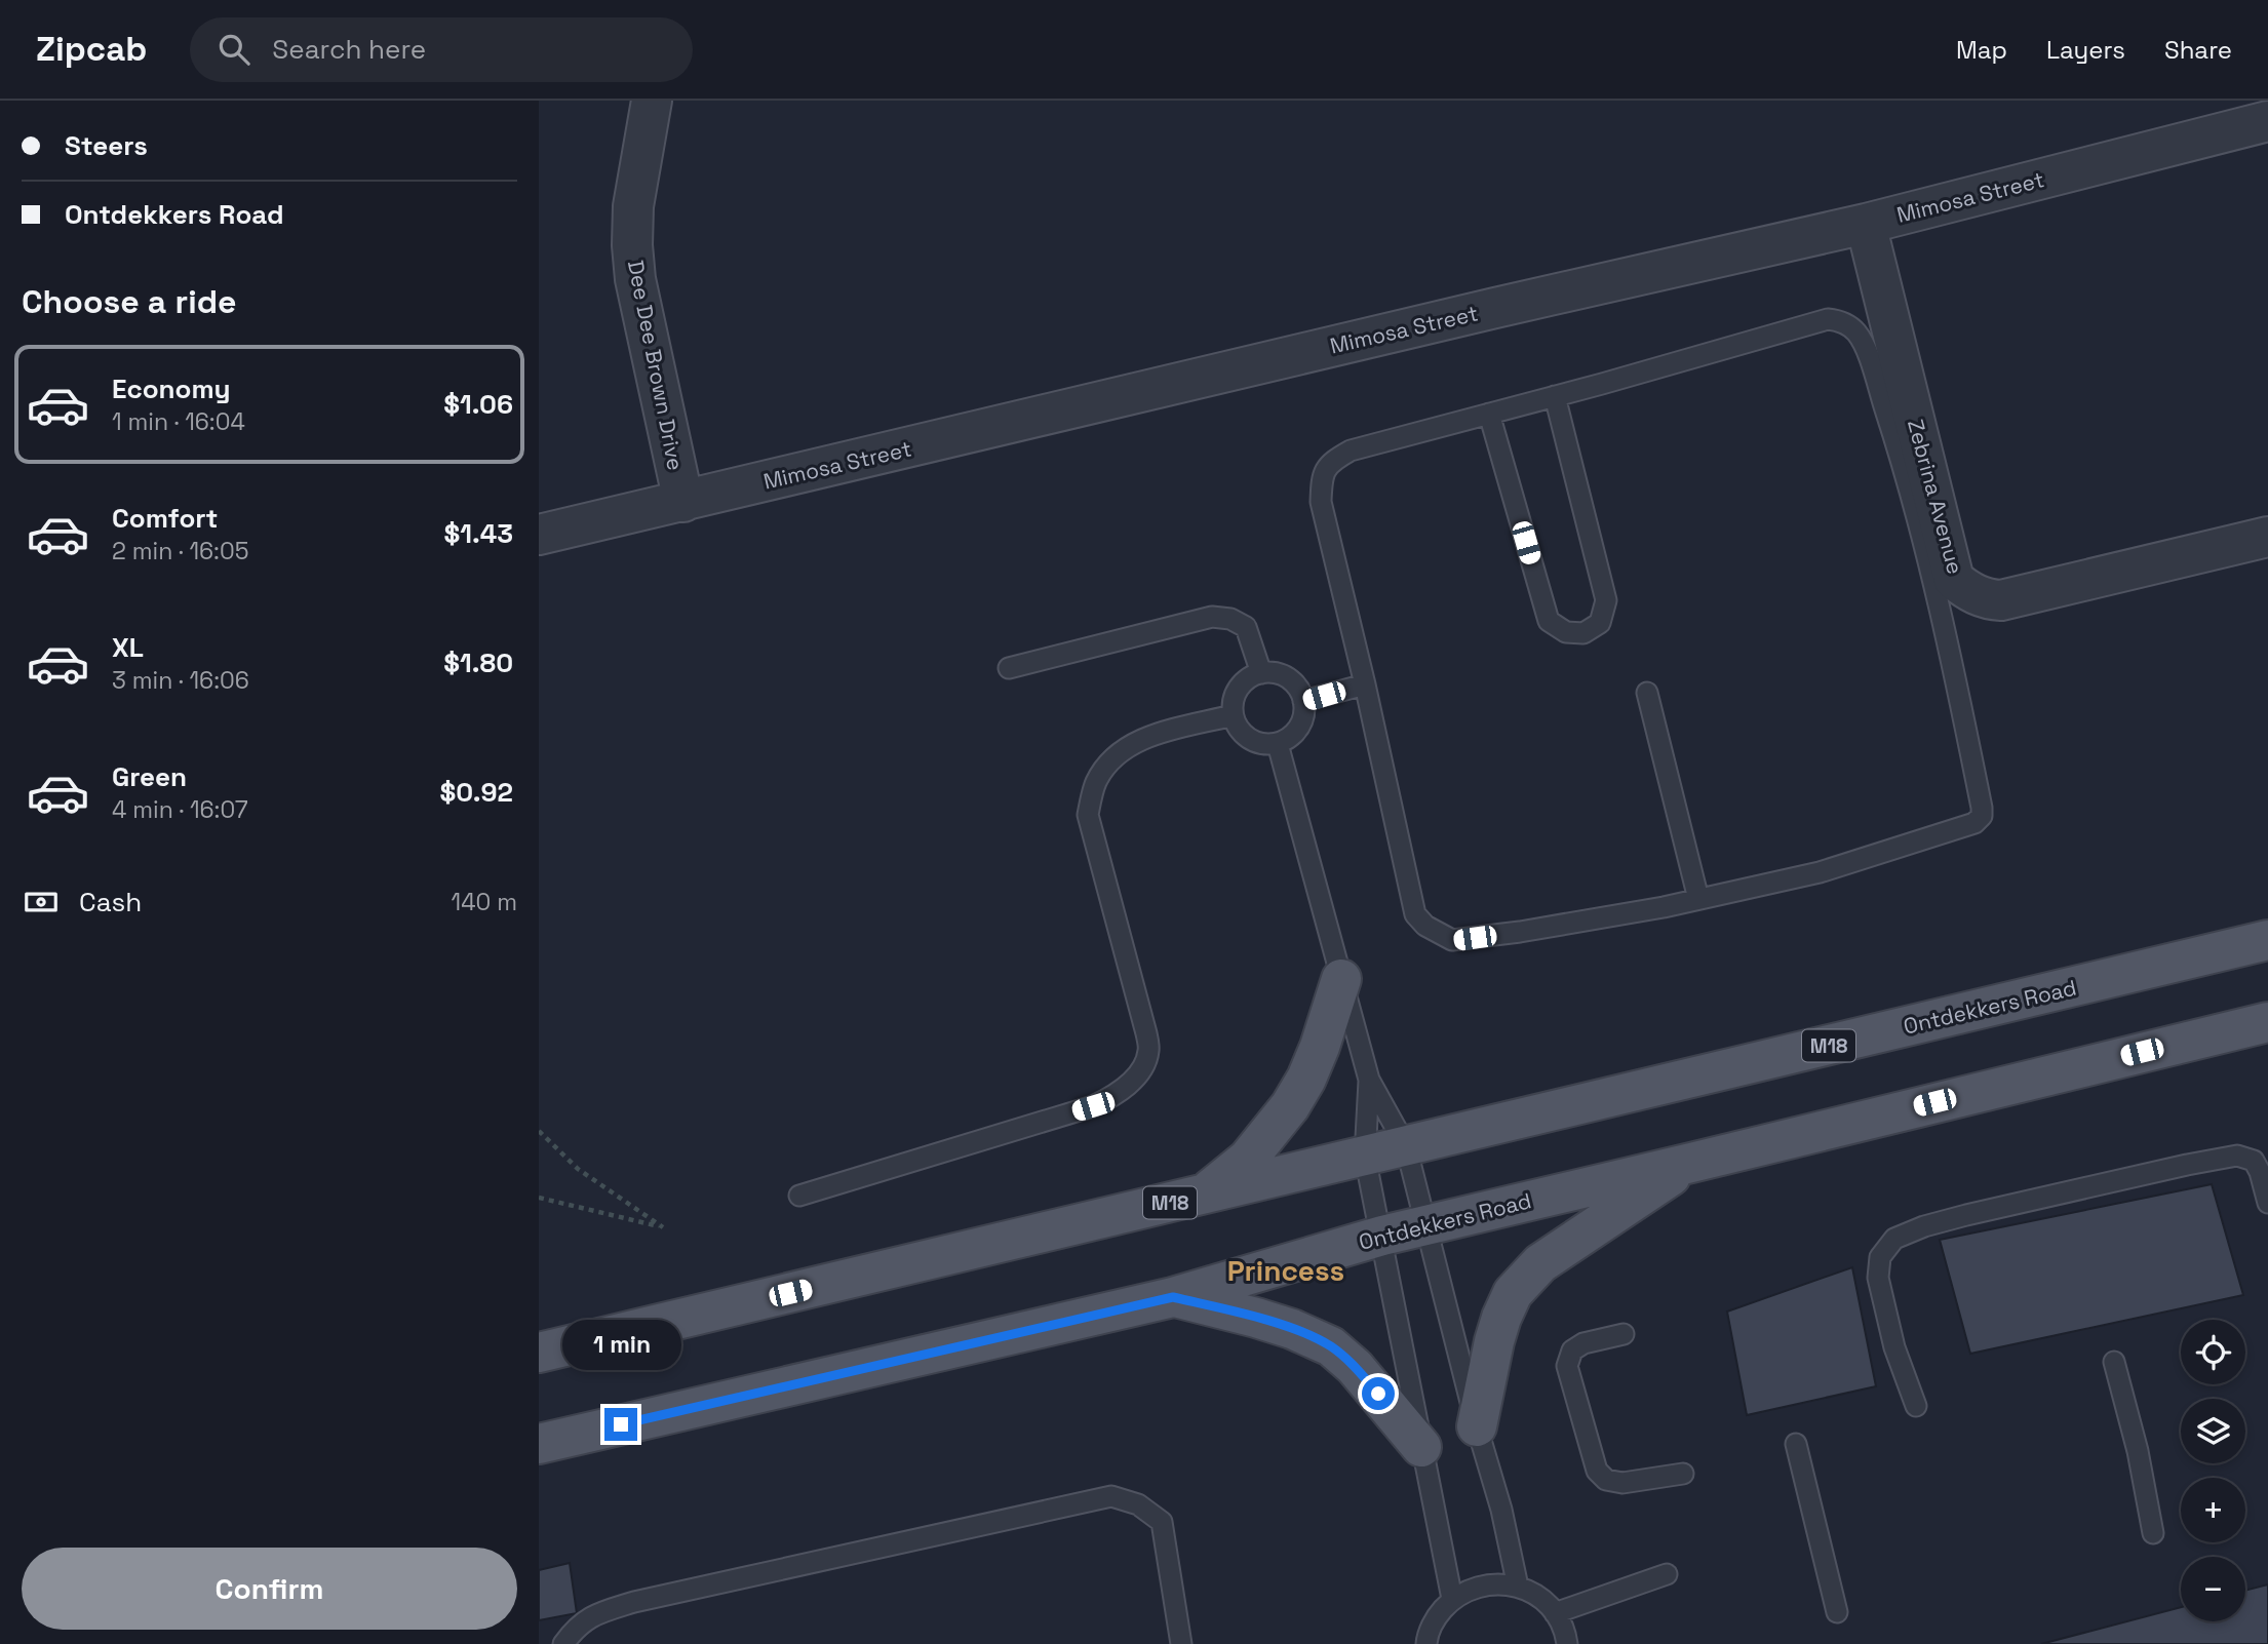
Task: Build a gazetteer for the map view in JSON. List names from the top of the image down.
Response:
{
  "streets": {
    "main road": ["Ontdekkers Road", "M18"],
    "street": ["Mimosa Street", "Dee Dee Brown Drive", "Zebrina Avenue"]
  },
  "crossings": [
    ["Mimosa Street", "Dee Dee Brown Drive"],
    ["Mimosa Street", "Zebrina Avenue"]
  ],
  "districts": ["Princess"],
  "page": {
    "header": "Zipcab",
    "search": "Search here",
    "nav": ["Map", "Layers", "Share"],
    "banner": ["Steers", "Ontdekkers Road"],
    "heading": "Choose a ride",
    "list": [
      {
        "name": "Economy",
        "note": "1 min · 16:04",
        "value": "$1.06"
      },
      {
        "name": "Comfort",
        "note": "2 min · 16:05",
        "value": "$1.43"
      },
      {
        "name": "XL",
        "note": "3 min · 16:06",
        "value": "$1.80"
      },
      {
        "name": "Green",
        "note": "4 min · 16:07",
        "value": "$0.92"
      }
    ],
    "pay": ["Cash", "140 m"],
    "map_buttons": ["+", "−"],
    "bubble": "1 min",
    "buttons": "Confirm"
  }
}
